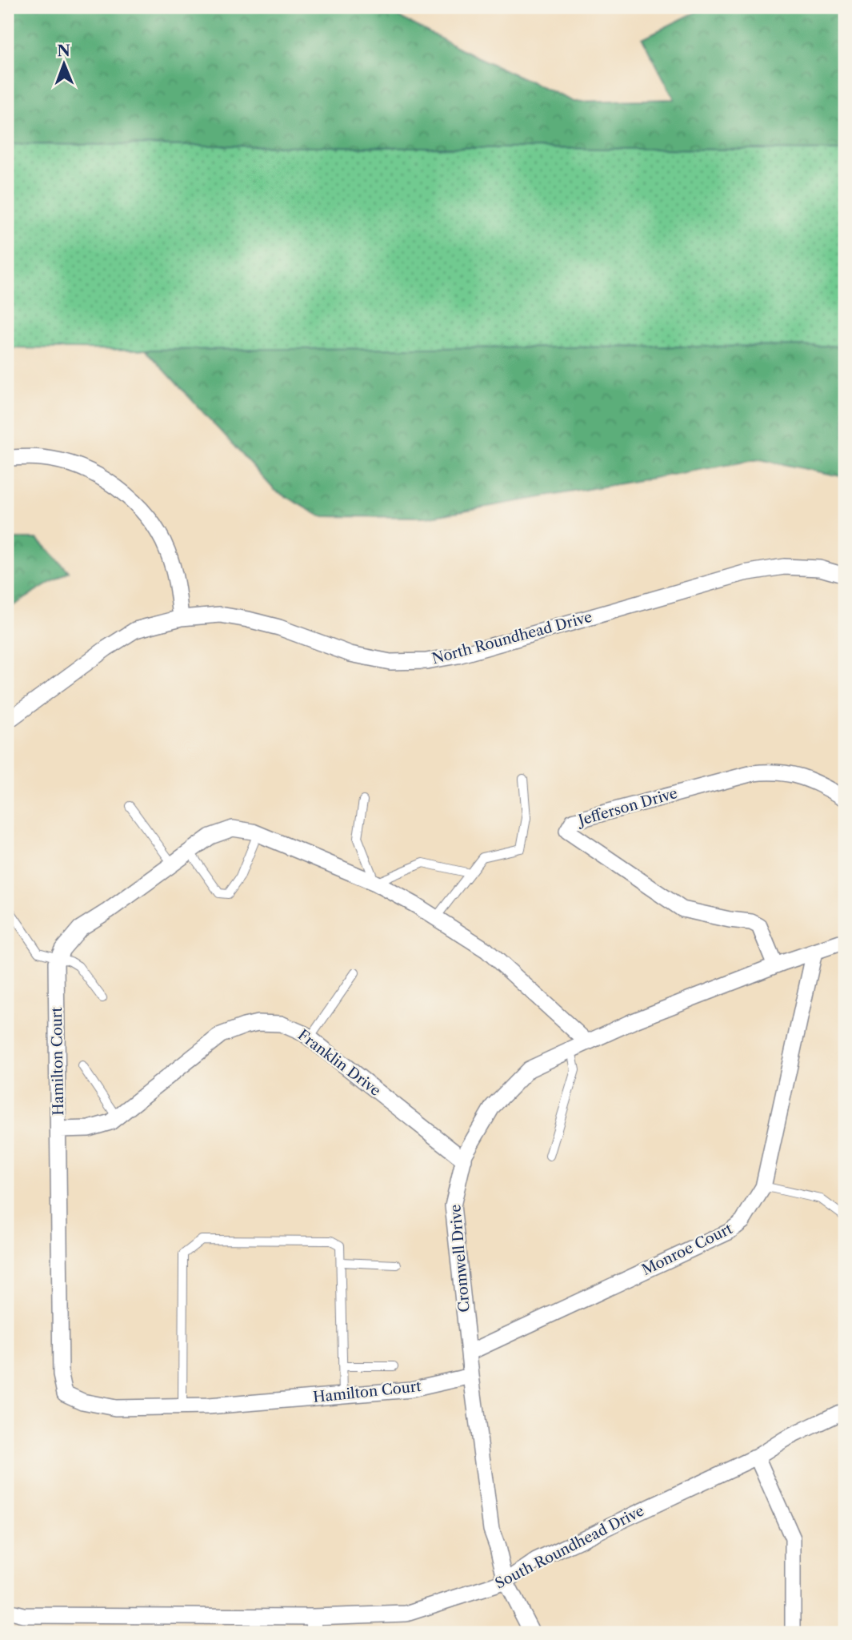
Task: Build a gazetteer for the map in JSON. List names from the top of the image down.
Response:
{
  "streets": {
    "street": [
      "North Roundhead Drive",
      "Jefferson Drive",
      "Hamilton Court",
      "Franklin Drive",
      "Monroe Court",
      "Cromwell Drive",
      "South Roundhead Drive"
    ]
  },
  "crossings": [
    ["Jefferson Drive", "Cromwell Drive"],
    ["Hamilton Court", "Franklin Drive"],
    ["Hamilton Court", "Cromwell Drive"],
    ["Franklin Drive", "Cromwell Drive"],
    ["Monroe Court", "Cromwell Drive"],
    ["Cromwell Drive", "South Roundhead Drive"]
  ],
  "north": "top"
}
